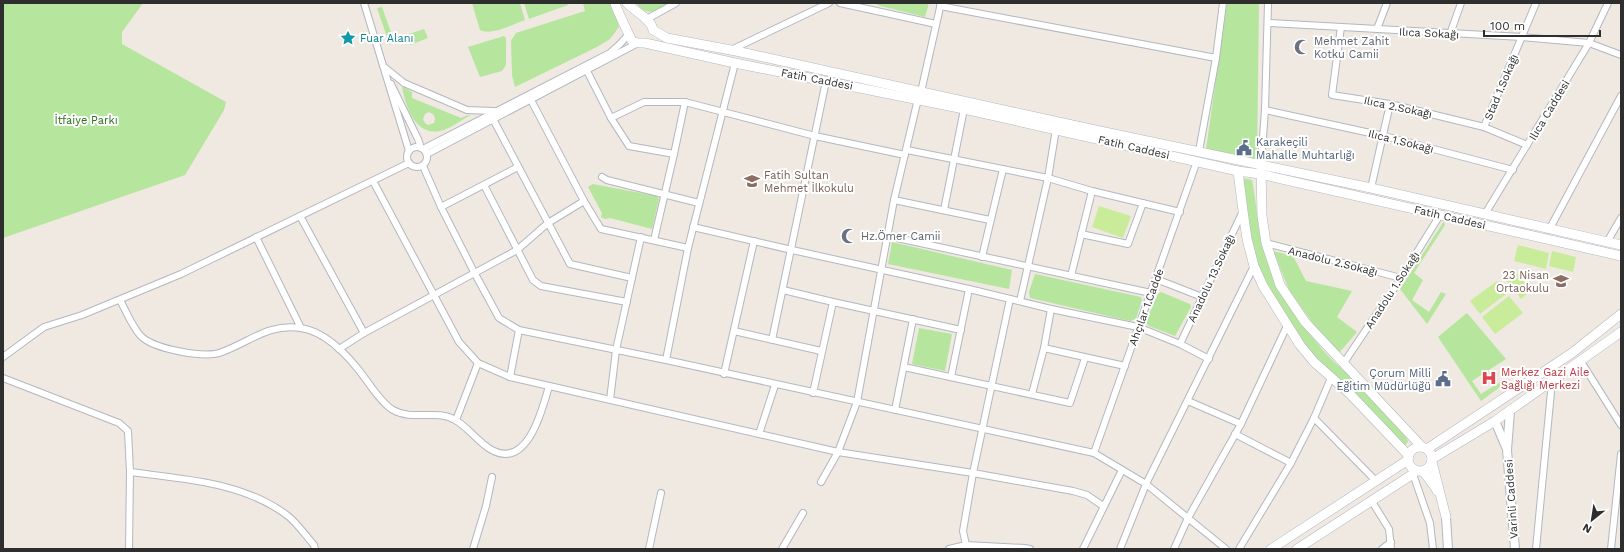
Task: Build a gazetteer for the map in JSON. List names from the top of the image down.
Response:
{
  "streets": {
    "main road": ["Fatih Caddesi"],
    "street": [
      "Ilıca Sokağı",
      "Stad 1.Sokağı",
      "Ilıca 2.Sokağı",
      "Ilıca Caddesi",
      "Ilıca 1.Sokağı",
      "Anadolu 2.Sokağı",
      "Anadolu 13.Sokağı",
      "Anadolu 1.Sokağı",
      "Ahçılar 1.Cadde",
      "Varinli Caddesi"
    ]
  },
  "crossings": [
    ["Ilıca Sokağı", "Stad 1.Sokağı"],
    ["Ilıca Sokağı", "Ilıca 2.Sokağı"],
    ["Ilıca Sokağı", "Ilıca Caddesi"],
    ["Fatih Caddesi", "Ilıca Caddesi"],
    ["Fatih Caddesi", "Anadolu 1.Sokağı"],
    ["Fatih Caddesi", "Ahçılar 1.Cadde"],
    ["Stad 1.Sokağı", "Ilıca 2.Sokağı"],
    ["Ilıca 2.Sokağı", "Ilıca Caddesi"],
    ["Ilıca Caddesi", "Ilıca 1.Sokağı"],
    ["Anadolu 2.Sokağı", "Anadolu 1.Sokağı"]
  ],
  "parks": ["İtfaiye Parkı"],
  "places": {
    "place": ["Fuar Alanı"],
    "mosque": ["Mehmet Zahit Kotku Camii", "Hz.Ömer Camii"],
    "public building": ["Karakeçili Mahalle Muhtarlığı", "Çorum Milli Eğitim Müdürlüğü"],
    "school or university": ["Fatih Sultan Mehmet İlkokulu", "23 Nisan Ortaokulu"],
    "hospital": ["Merkez Gazi Aile Sağlığı Merkezi"]
  },
  "scale_bar": "100 m",
  "north": "bottom left"
}
